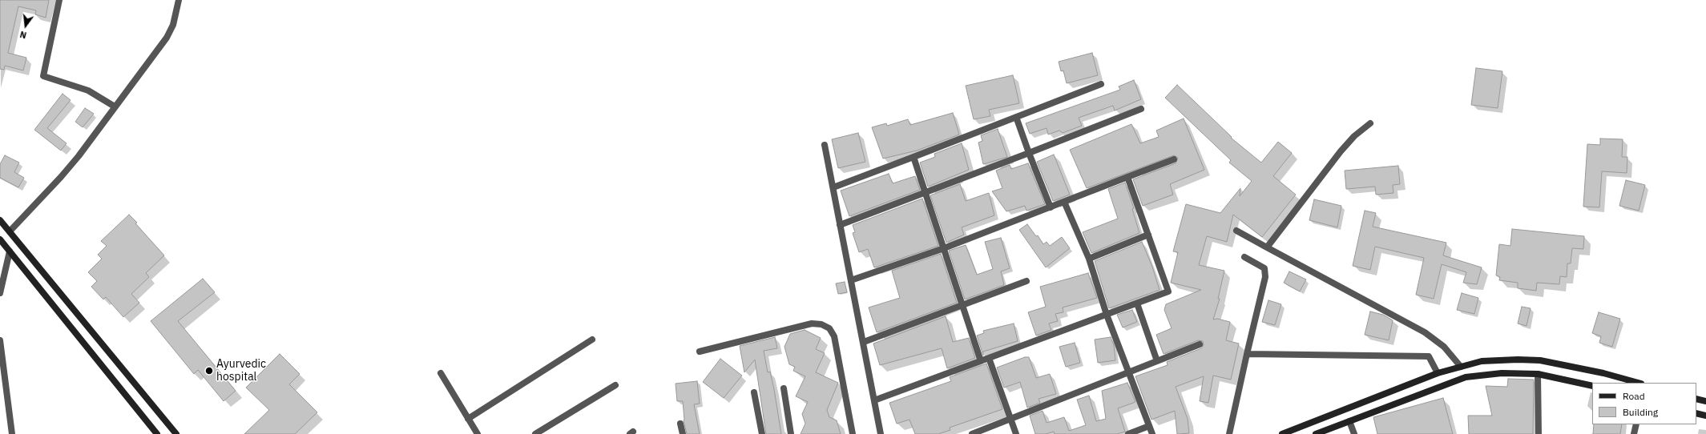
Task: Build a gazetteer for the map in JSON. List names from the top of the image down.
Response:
{
  "places": ["Ayurvedic hospital"],
  "legend": ["Road", "Building"],
  "north": "bottom"
}
